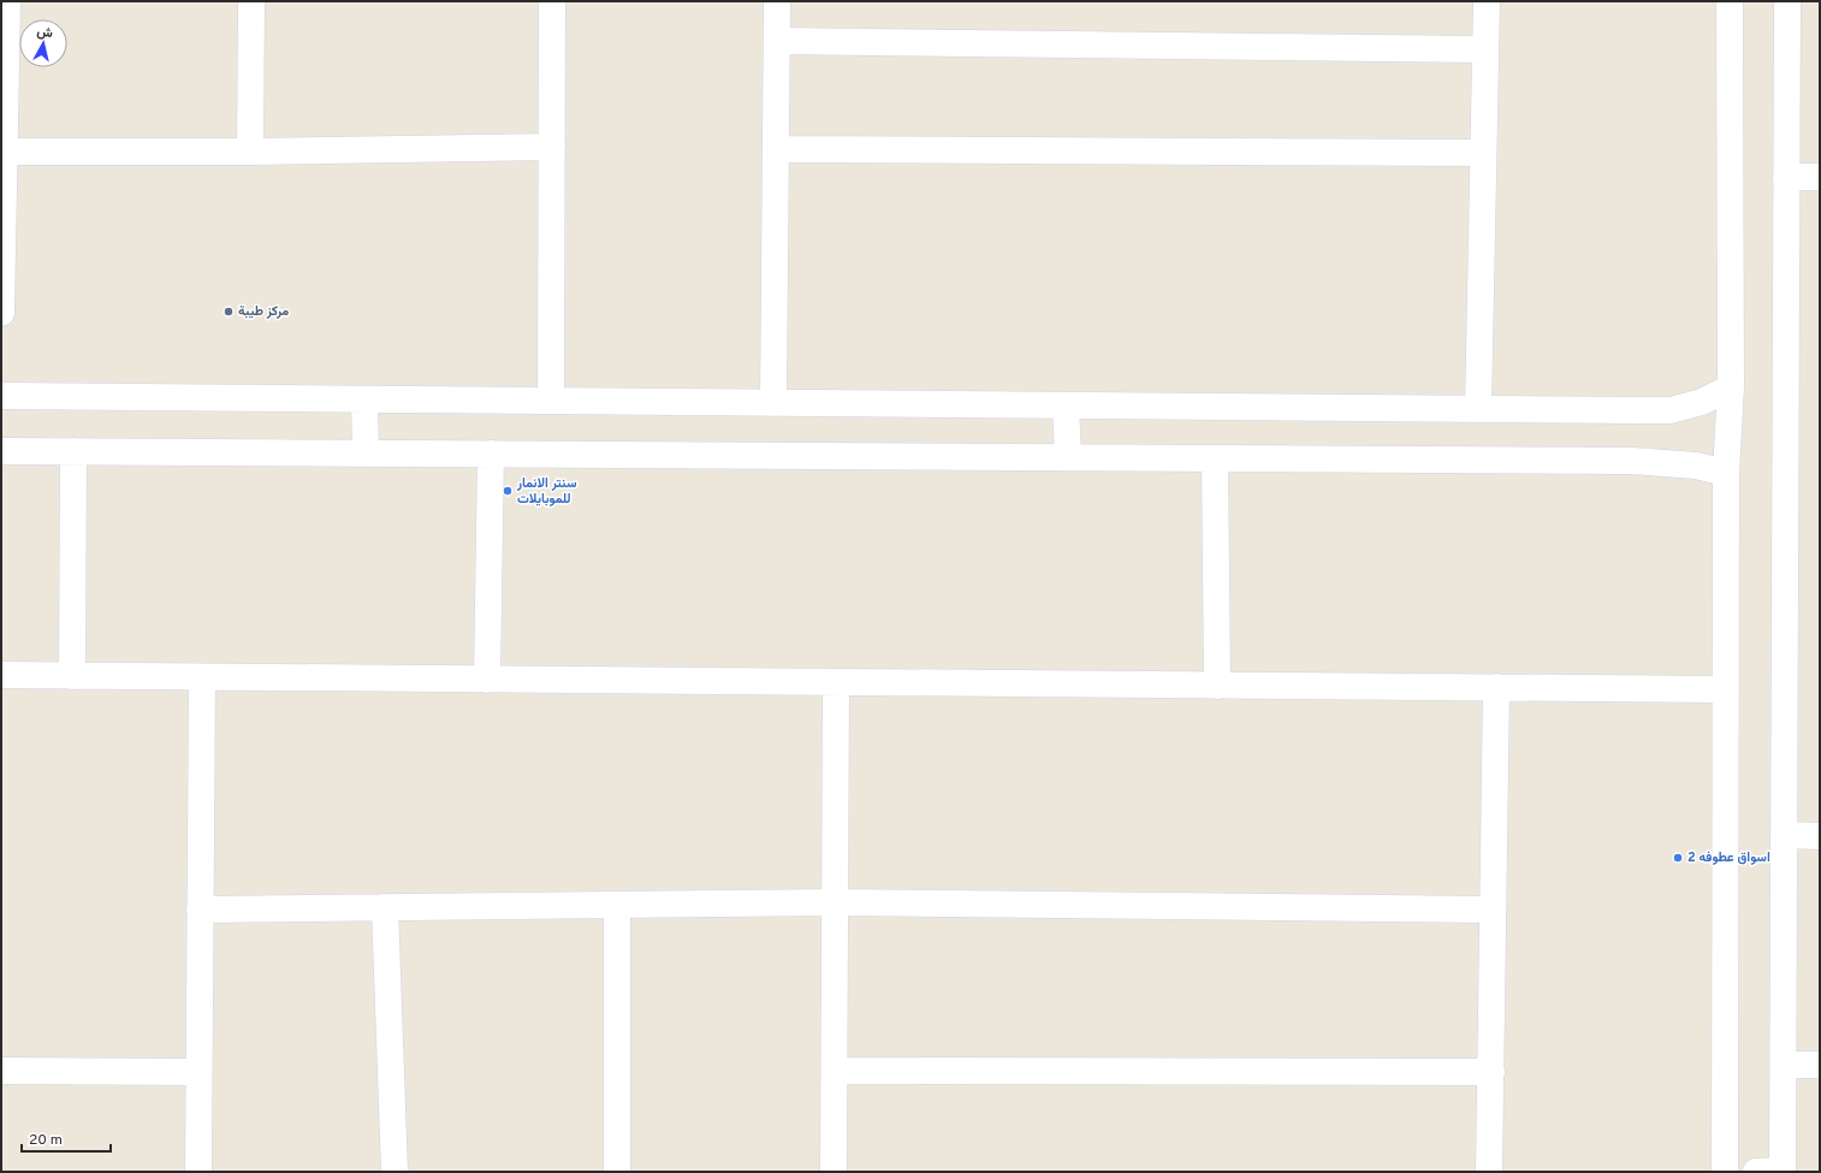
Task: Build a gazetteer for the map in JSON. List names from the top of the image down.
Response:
{
  "places": ["مركز طيبة", "سنتر الانمار للموبايلات", "اسواق عطوفه 2"],
  "scale_bar": "20 m",
  "north": "top"
}
